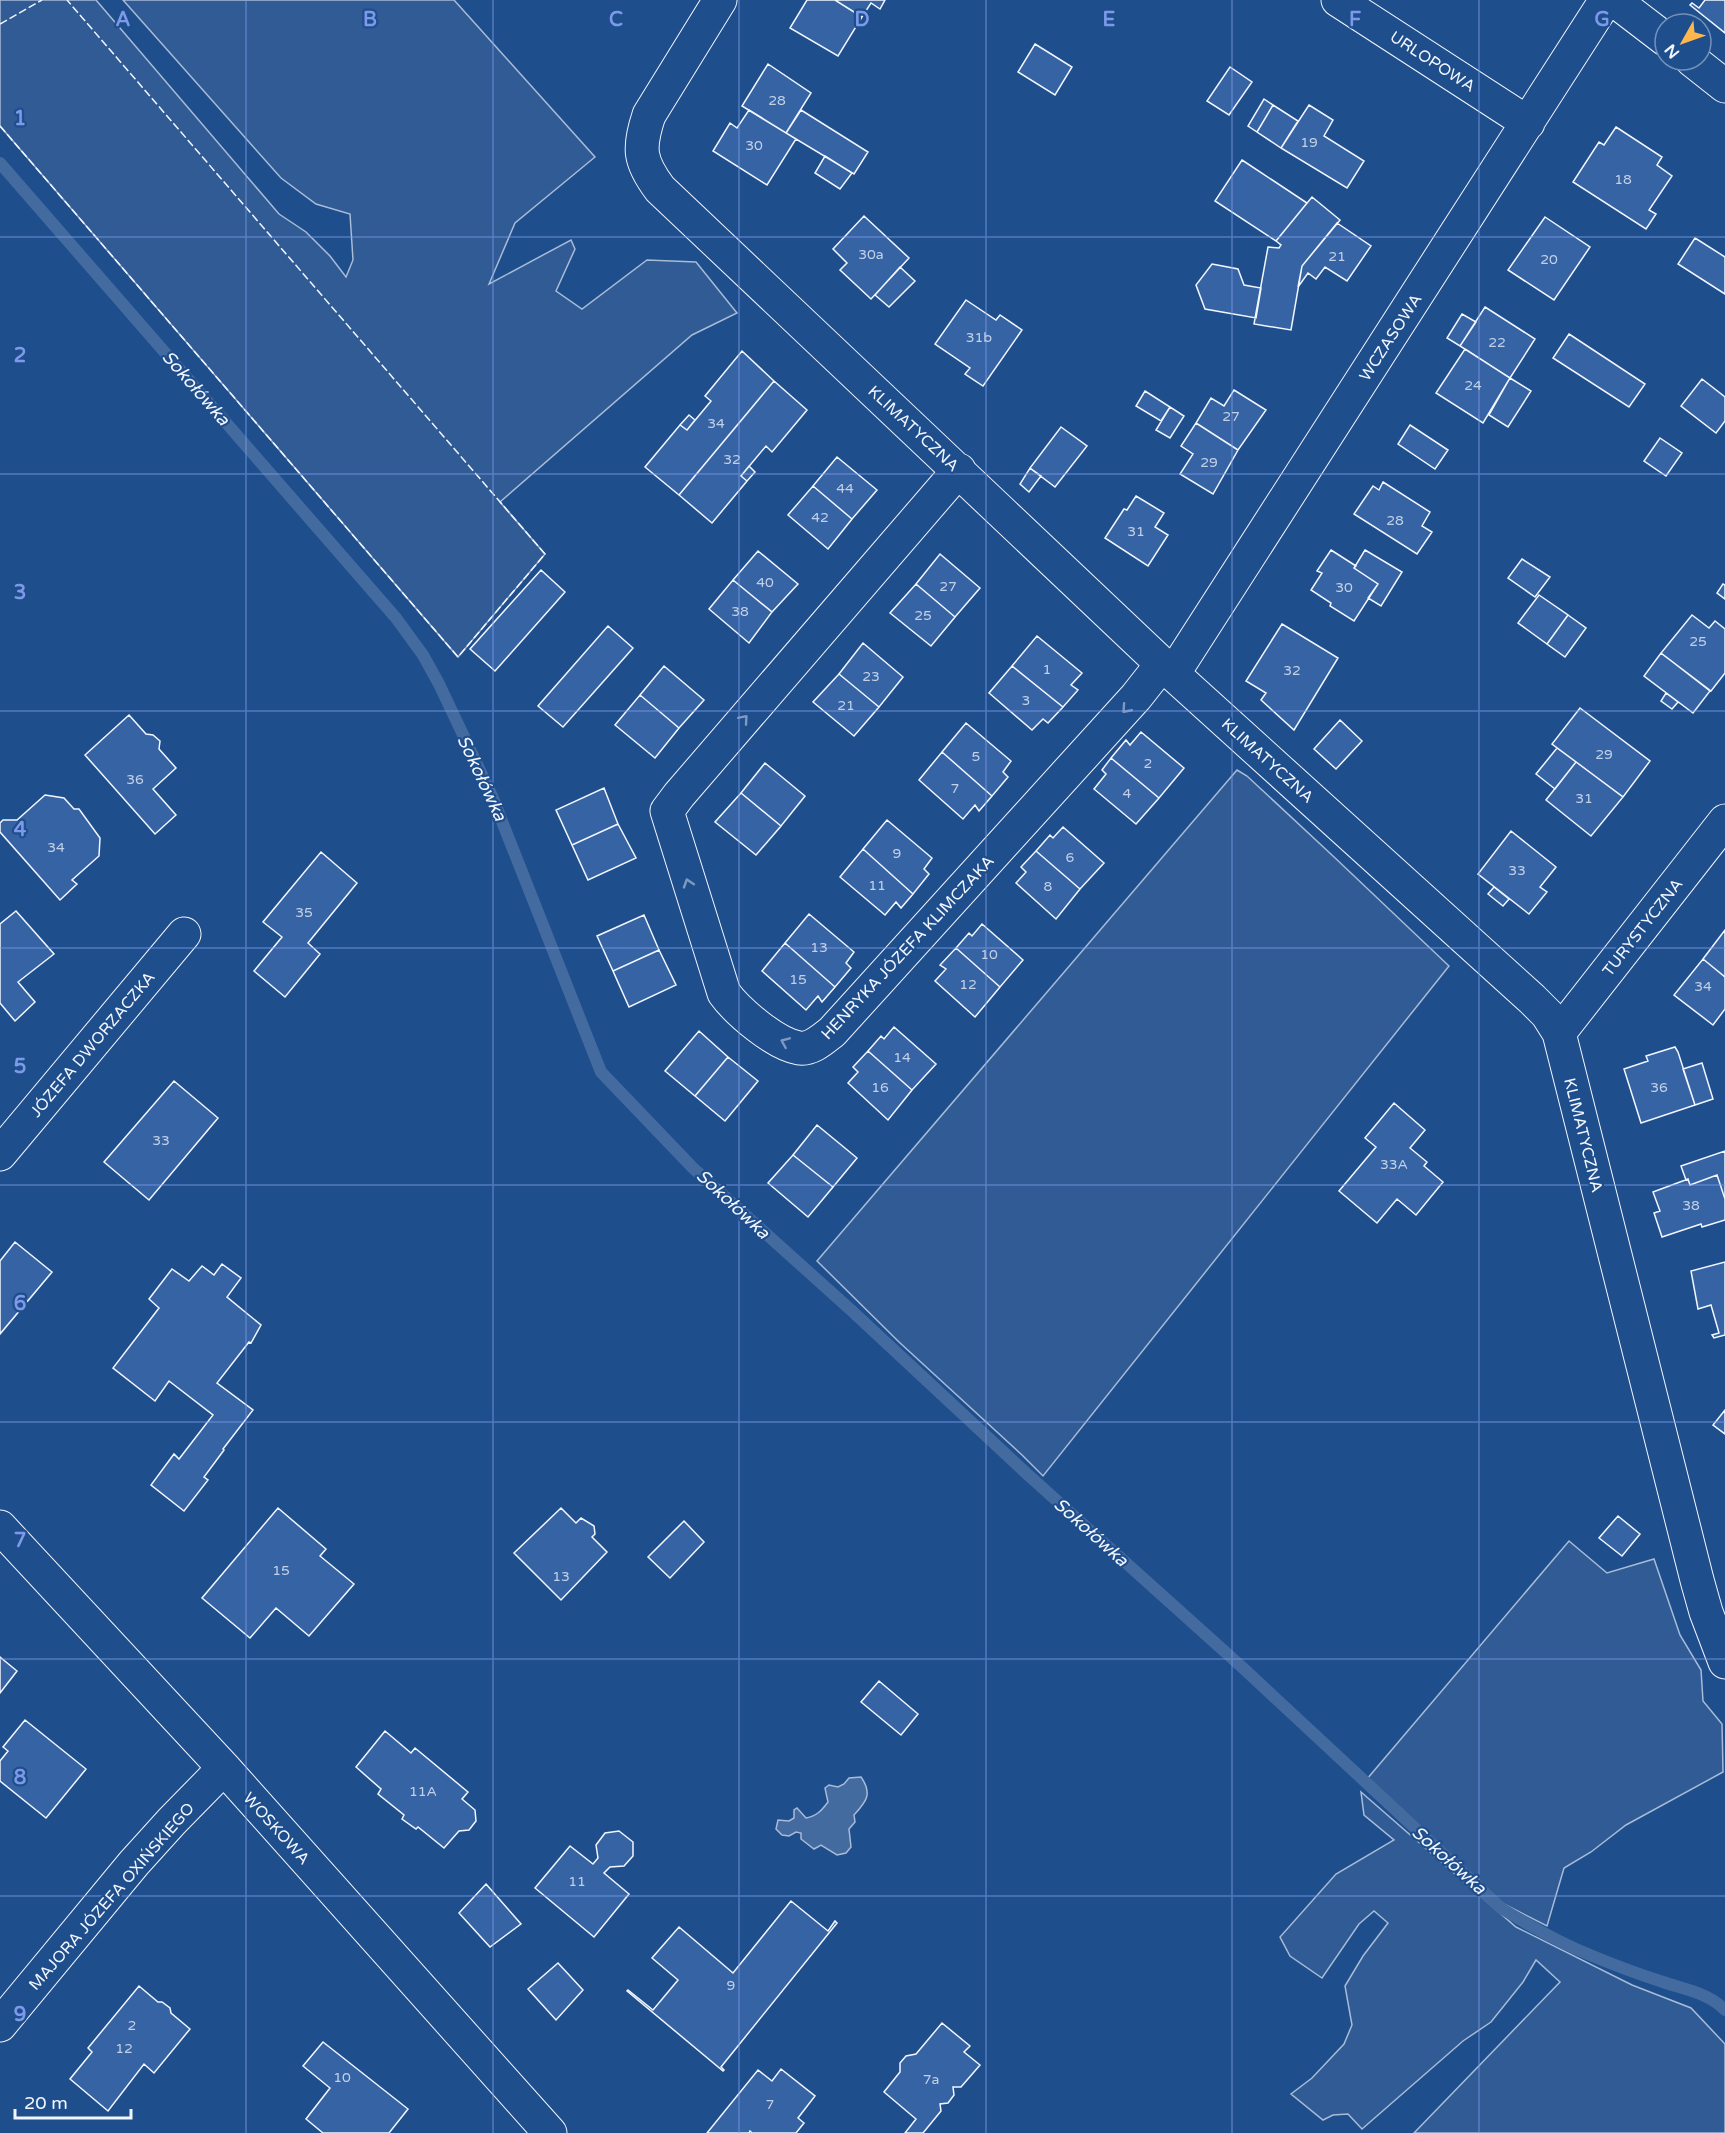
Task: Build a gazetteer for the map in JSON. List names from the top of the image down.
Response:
{
  "streets": {
    "street": [
      "URLOPOWA",
      "WCZASOWA",
      "KLIMATYCZNA",
      "TURYSTYCZNA",
      "HENRYKA JÓZEFA KLIMCZAKA",
      "JÓZEFA DWORZACZKA",
      "WOSKOWA",
      "MAJORA JÓZEFA OXIŃSKIEGO"
    ]
  },
  "crossings": [
    ["URLOPOWA", "WCZASOWA"],
    ["WCZASOWA", "KLIMATYCZNA"],
    ["WCZASOWA", "HENRYKA JÓZEFA KLIMCZAKA"],
    ["KLIMATYCZNA", "TURYSTYCZNA"],
    ["KLIMATYCZNA", "HENRYKA JÓZEFA KLIMCZAKA"],
    ["WOSKOWA", "MAJORA JÓZEFA OXIŃSKIEGO"]
  ],
  "water": ["Sokołówka"],
  "house_numbers": [
    "28",
    "19",
    "30",
    "18",
    "30a",
    "21",
    "20",
    "31b",
    "22",
    "24",
    "27",
    "34",
    "32",
    "29",
    "44",
    "42",
    "28",
    "31",
    "40",
    "27",
    "30",
    "38",
    "25",
    "25",
    "1",
    "32",
    "23",
    "3",
    "21",
    "29",
    "5",
    "2",
    "36",
    "7",
    "4",
    "31",
    "34",
    "9",
    "6",
    "33",
    "11",
    "8",
    "35",
    "13",
    "10",
    "15",
    "12",
    "34",
    "14",
    "16",
    "36",
    "33",
    "33A",
    "38",
    "15",
    "13",
    "11A",
    "11",
    "9",
    "2",
    "12",
    "10",
    "7a",
    "7"
  ],
  "scale_bar": "20 m",
  "north": "bottom left",
  "grid": {
    "columns": [
      "A",
      "B",
      "C",
      "D",
      "E",
      "F",
      "G"
    ],
    "rows": [
      "1",
      "2",
      "3",
      "4",
      "5",
      "6",
      "7",
      "8",
      "9"
    ]
  }
}
